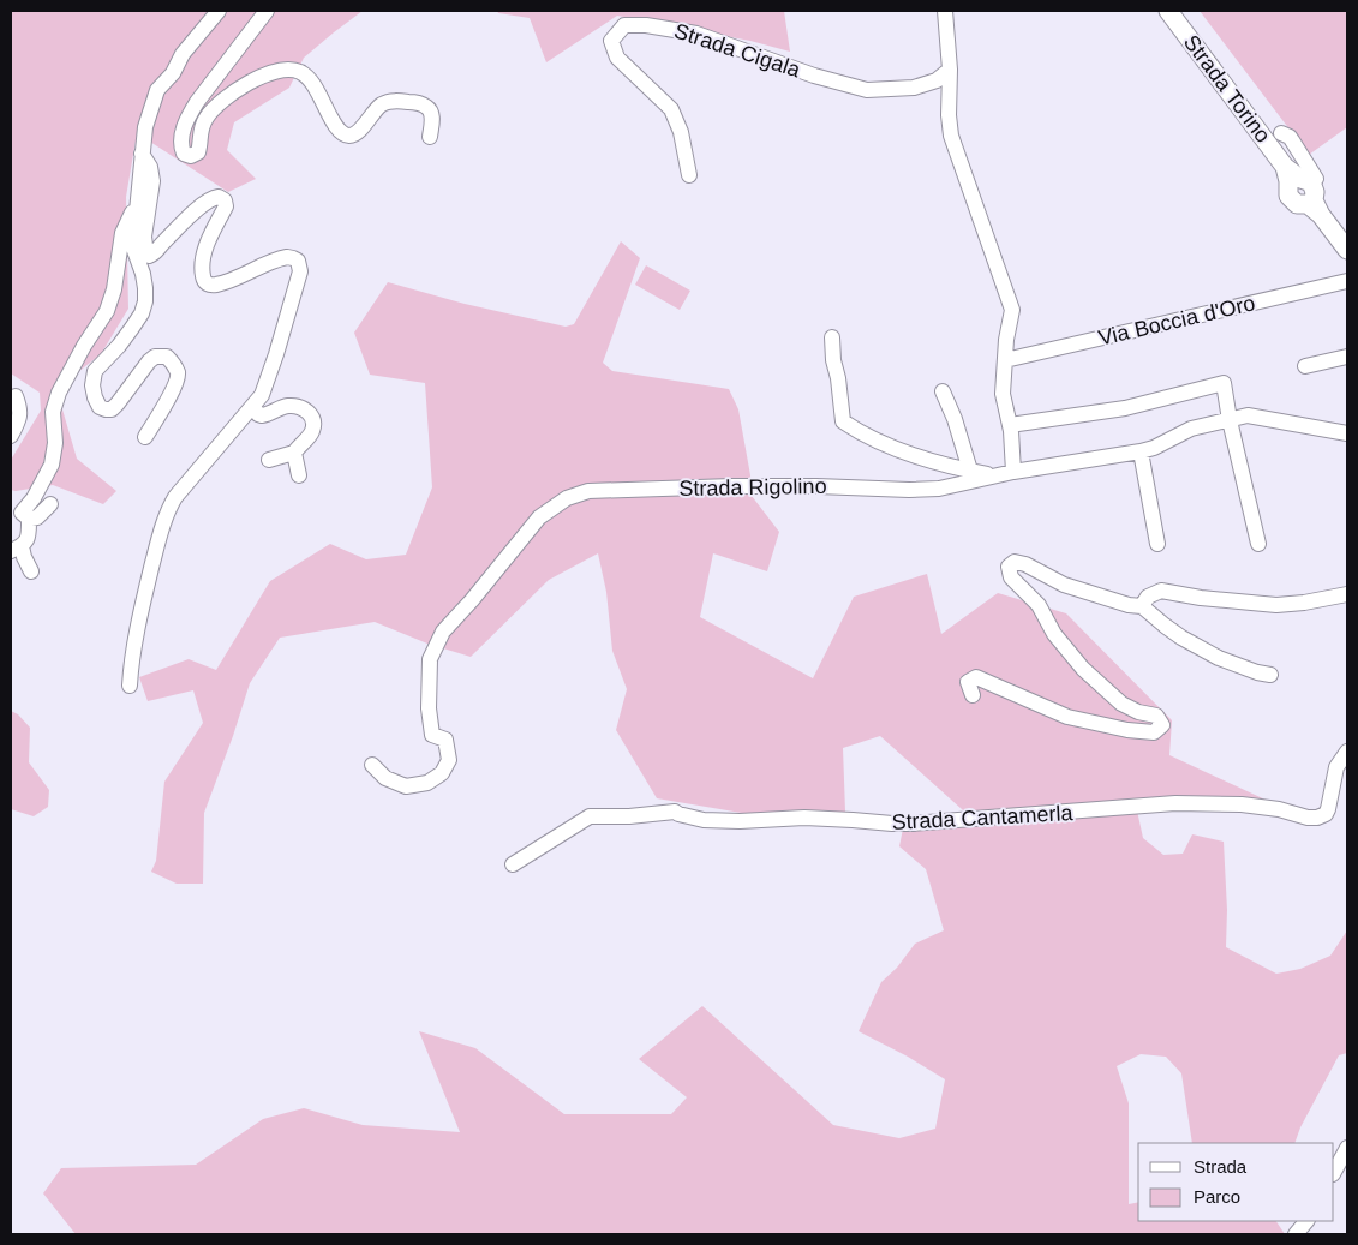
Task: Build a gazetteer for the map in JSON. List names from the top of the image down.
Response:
{
  "streets": {
    "main road": ["Strada Torino"],
    "street": [
      "Strada Cigala",
      "Via Boccia d'Oro",
      "Strada Rigolino",
      "Strada Cantamerla"
    ]
  },
  "legend": ["Strada", "Parco"]
}
